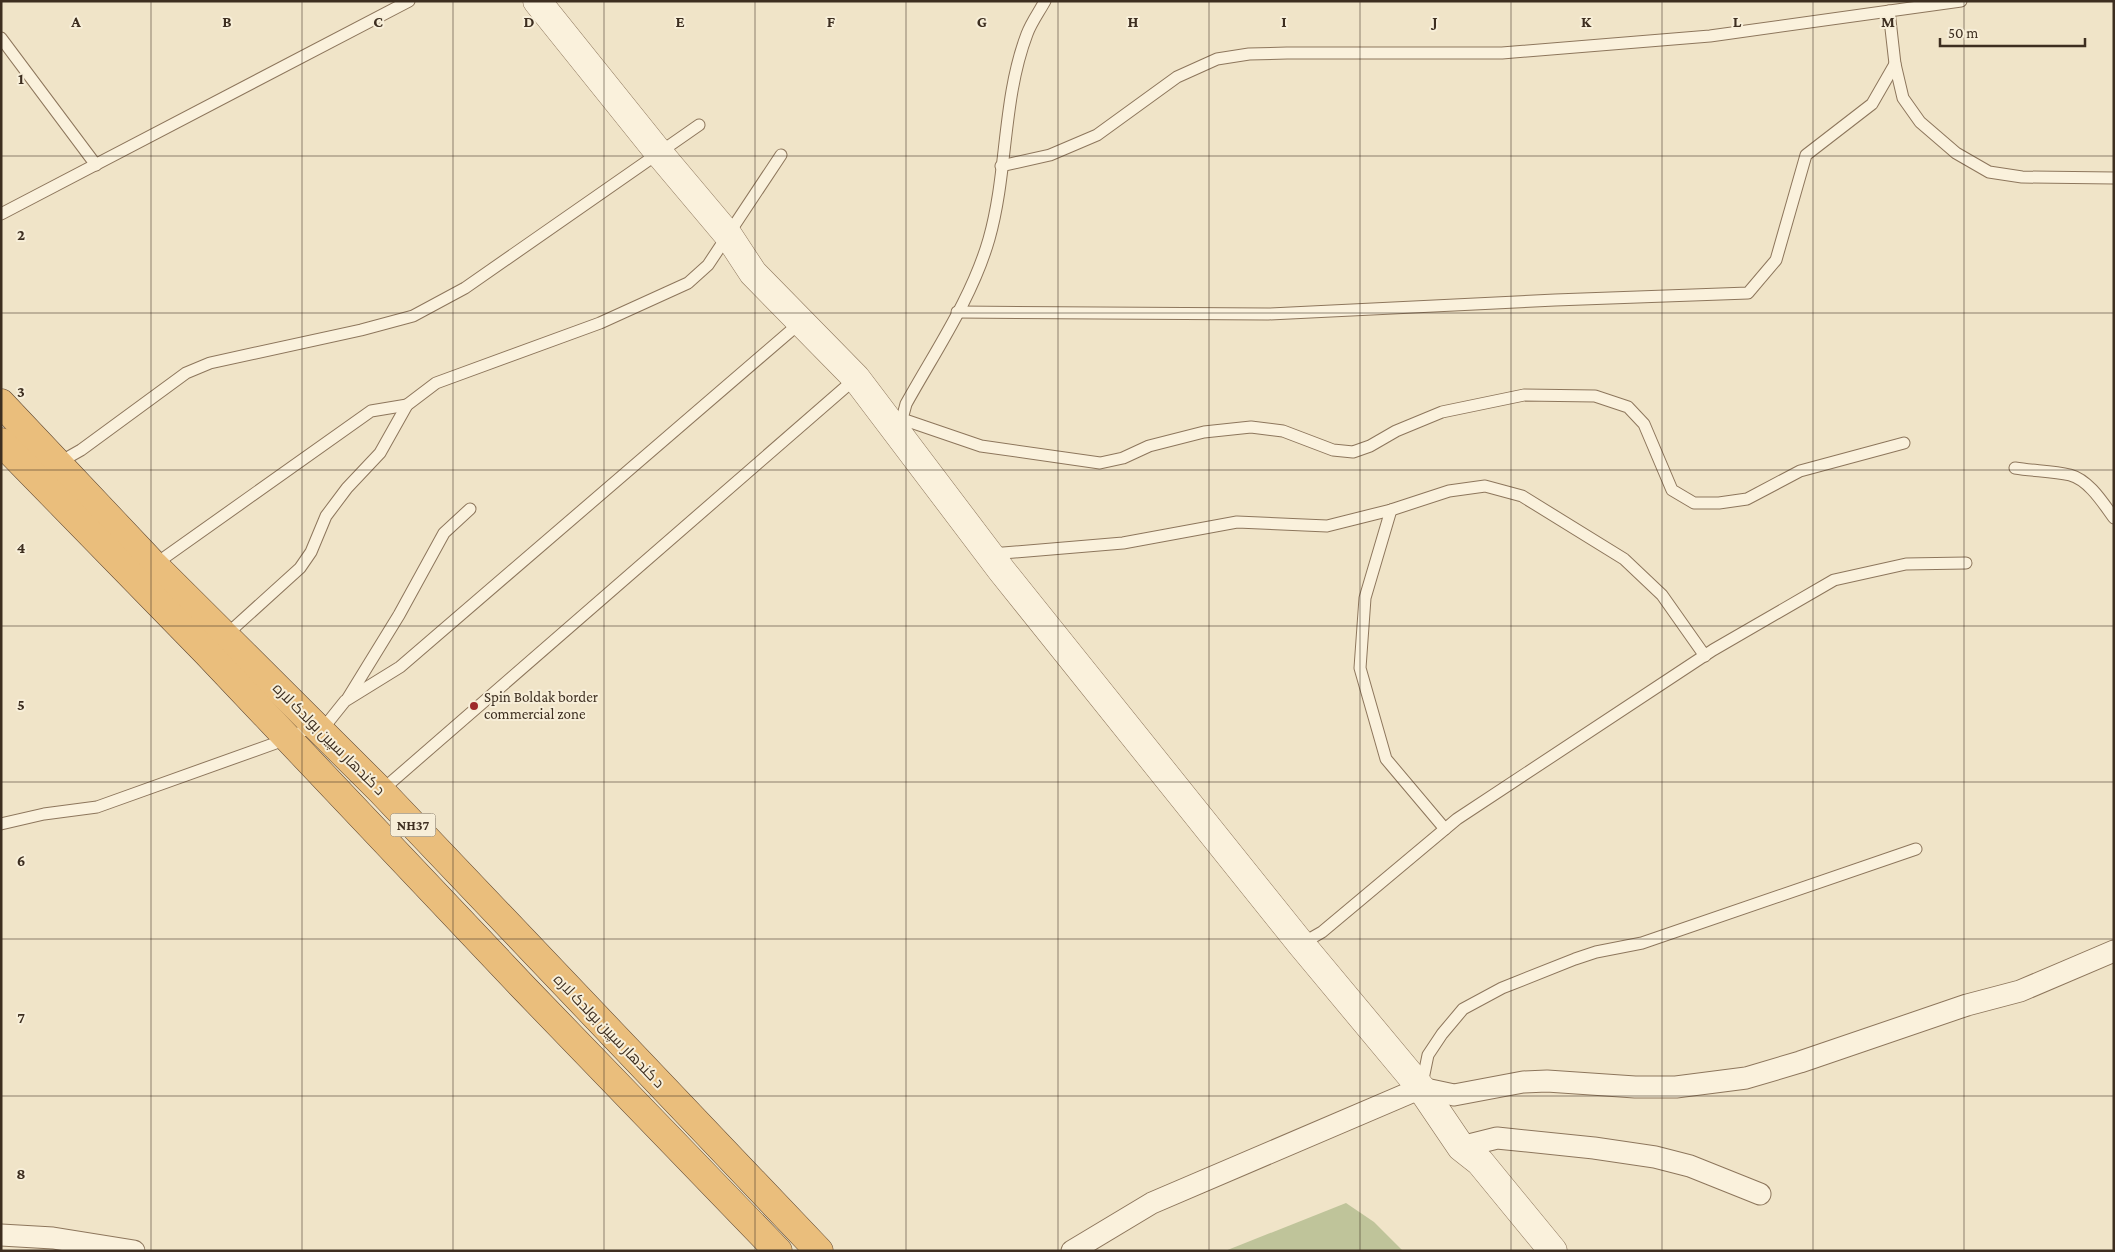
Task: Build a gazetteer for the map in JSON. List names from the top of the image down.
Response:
{
  "streets": {
    "highway": ["د کندهار سپین بولدک لاره", "NH37"]
  },
  "places": ["Spin Boldak border commercial zone"],
  "scale_bar": "50 m",
  "grid": {
    "columns": [
      "A",
      "B",
      "C",
      "D",
      "E",
      "F",
      "G",
      "H",
      "I",
      "J",
      "K",
      "L",
      "M"
    ],
    "rows": [
      "1",
      "2",
      "3",
      "4",
      "5",
      "6",
      "7",
      "8"
    ]
  }
}
